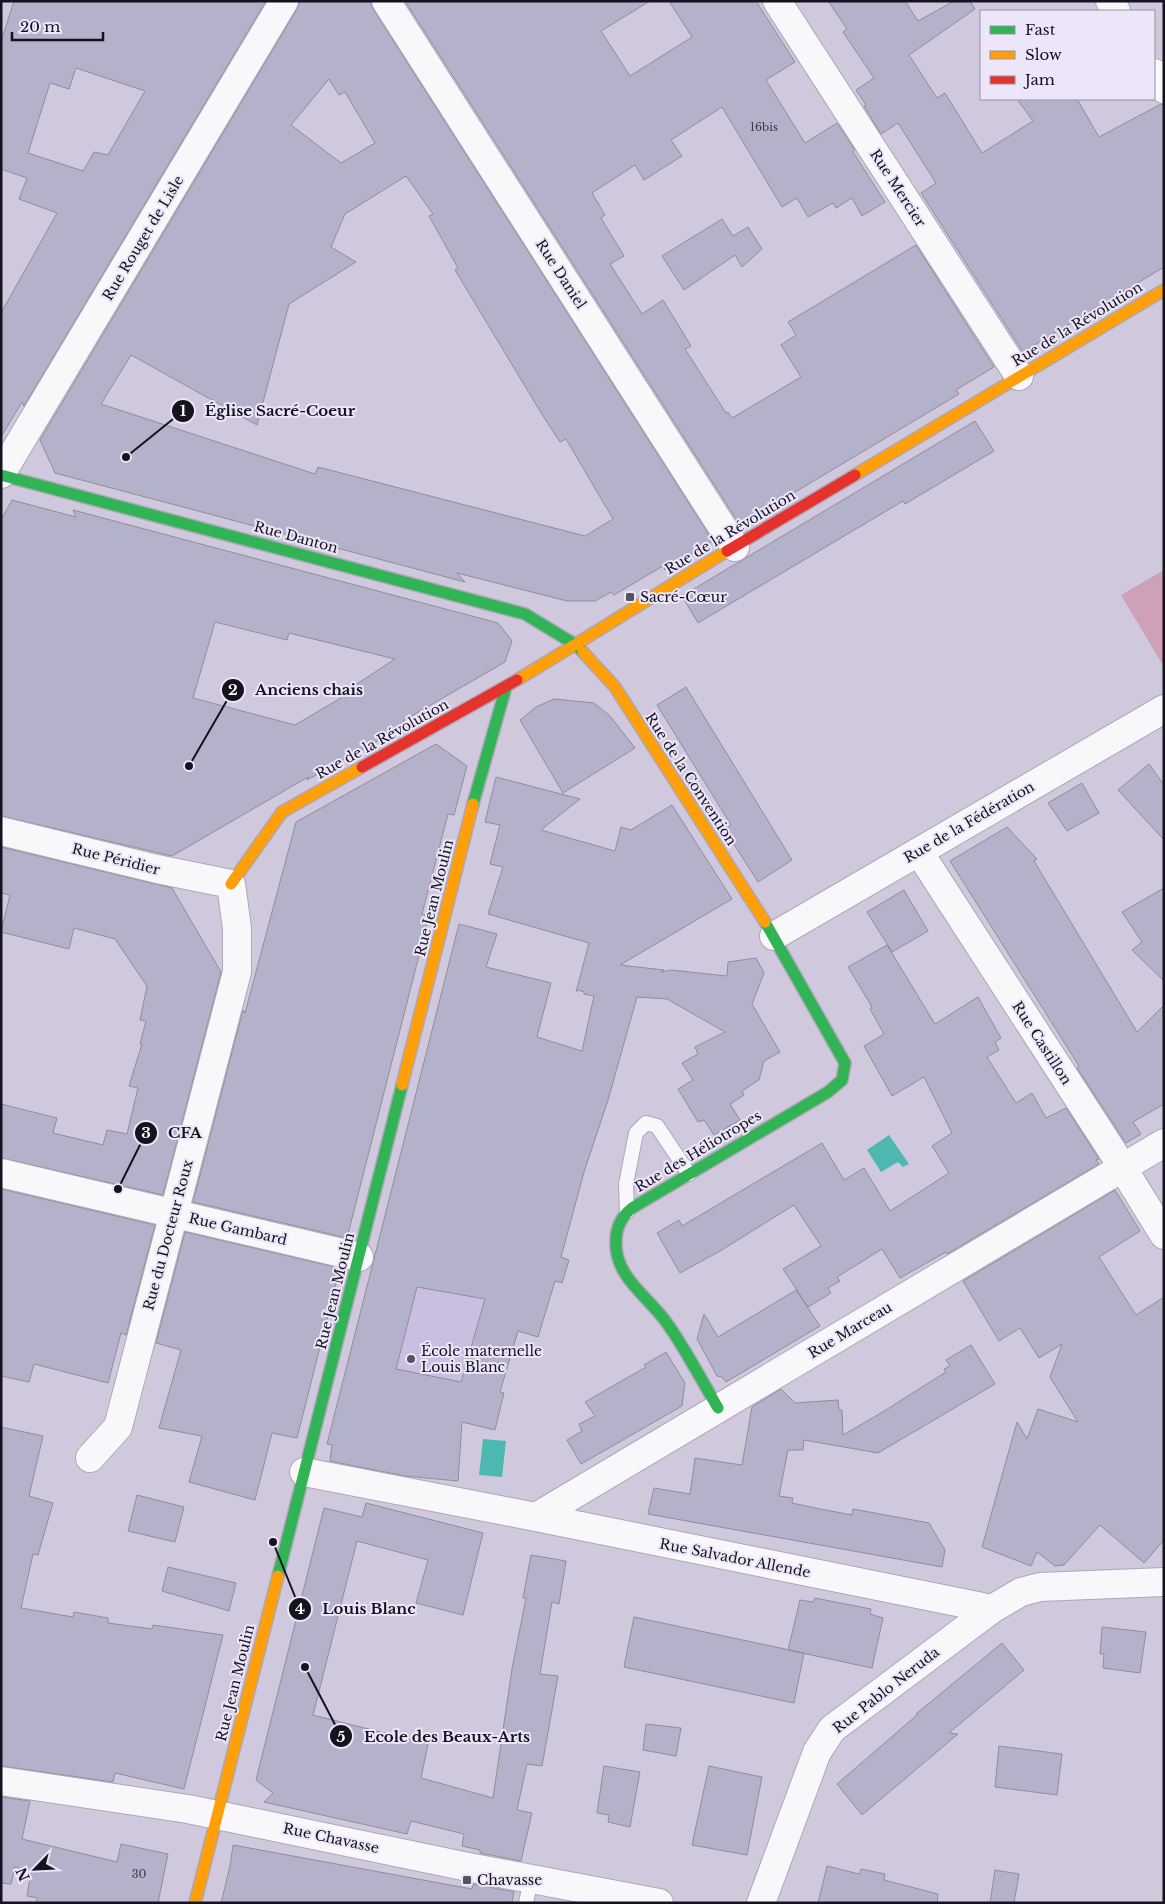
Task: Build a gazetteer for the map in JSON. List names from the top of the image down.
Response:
{
  "streets": {
    "street": [
      "Rue Mercier",
      "Rue Rouget de Lisle",
      "Rue Daniel",
      "Rue de la Révolution",
      "Rue Danton",
      "Rue de la Convention",
      "Rue de la Fédération",
      "Rue Péridier",
      "Rue Jean Moulin",
      "Rue Castillon",
      "Rue des Héliotropes",
      "Rue Gambard",
      "Rue du Docteur Roux",
      "Rue Marceau",
      "Rue Salvador Allende",
      "Rue Pablo Neruda",
      "Rue Chavasse"
    ]
  },
  "crossings": [
    ["Rue Mercier", "Rue de la Révolution"],
    ["Rue Rouget de Lisle", "Rue Danton"],
    ["Rue Daniel", "Rue de la Révolution"],
    ["Rue de la Révolution", "Rue Danton"],
    ["Rue de la Révolution", "Rue de la Convention"],
    ["Rue de la Révolution", "Rue Péridier"],
    ["Rue de la Révolution", "Rue Jean Moulin"],
    ["Rue de la Révolution", "Rue du Docteur Roux"],
    ["Rue Danton", "Rue de la Convention"],
    ["Rue de la Convention", "Rue de la Fédération"],
    ["Rue de la Convention", "Rue des Héliotropes"],
    ["Rue de la Fédération", "Rue Castillon"],
    ["Rue de la Fédération", "Rue des Héliotropes"],
    ["Rue Péridier", "Rue du Docteur Roux"],
    ["Rue Jean Moulin", "Rue Gambard"],
    ["Rue Jean Moulin", "Rue Salvador Allende"],
    ["Rue Jean Moulin", "Rue Chavasse"],
    ["Rue Castillon", "Rue Marceau"],
    ["Rue Gambard", "Rue du Docteur Roux"],
    ["Rue Marceau", "Rue Salvador Allende"],
    ["Rue Salvador Allende", "Rue Pablo Neruda"]
  ],
  "places": {
    "other": [
      "Église Sacré-Coeur",
      "Anciens chais",
      "CFA",
      "École maternelle Louis Blanc",
      "Louis Blanc",
      "Ecole des Beaux-Arts"
    ],
    "transit": ["Sacré-Cœur", "Chavasse"]
  },
  "house_numbers": ["16bis", "30"],
  "legend": ["Fast", "Slow", "Jam"],
  "scale_bar": "20 m",
  "north": "bottom left"
}
